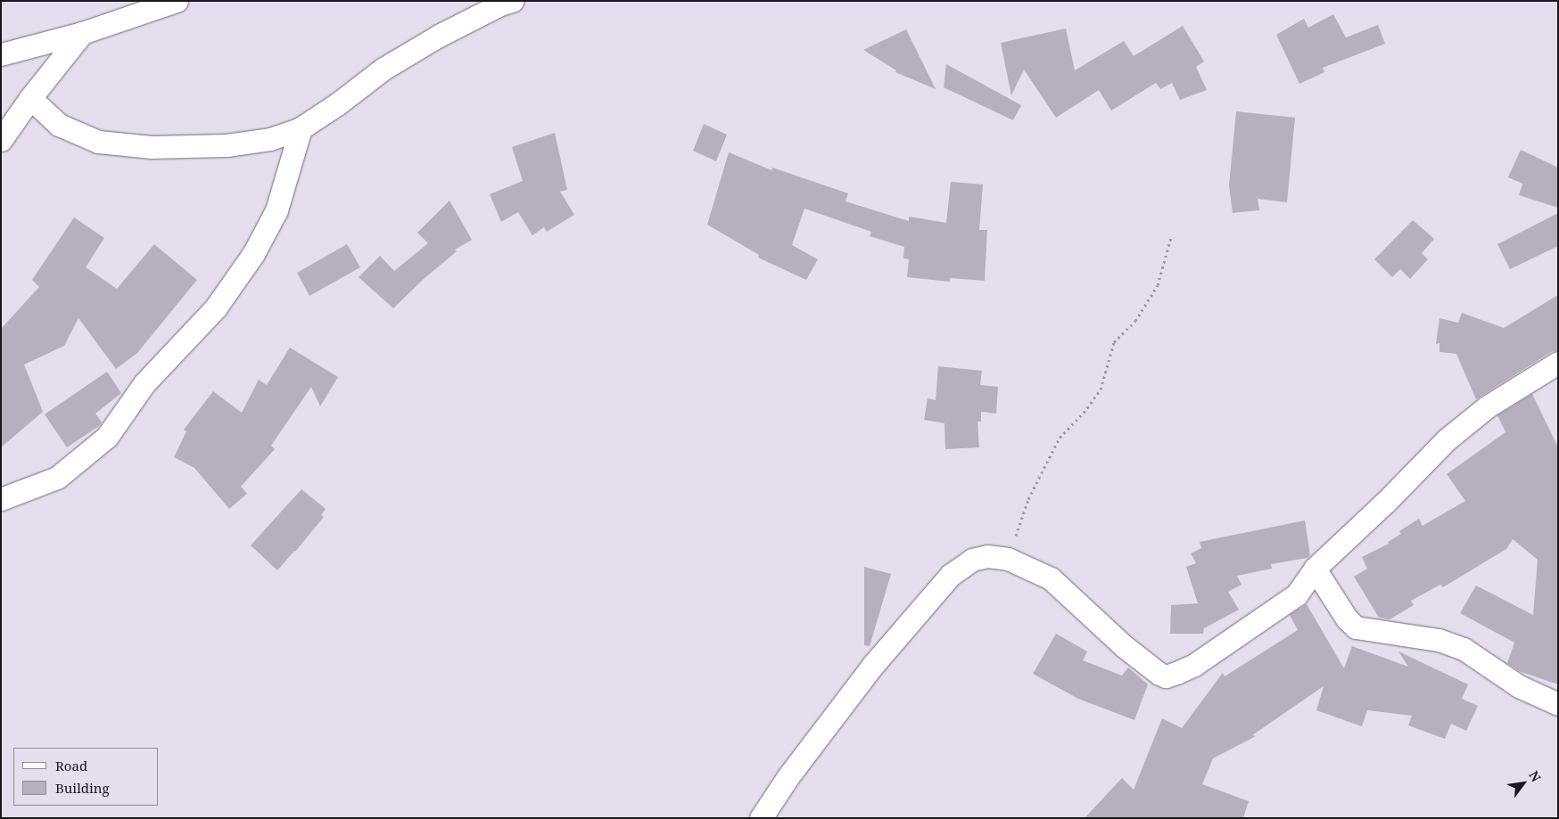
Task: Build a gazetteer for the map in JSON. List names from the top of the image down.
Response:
{
  "legend": ["Road", "Building"],
  "north": "top right"
}
